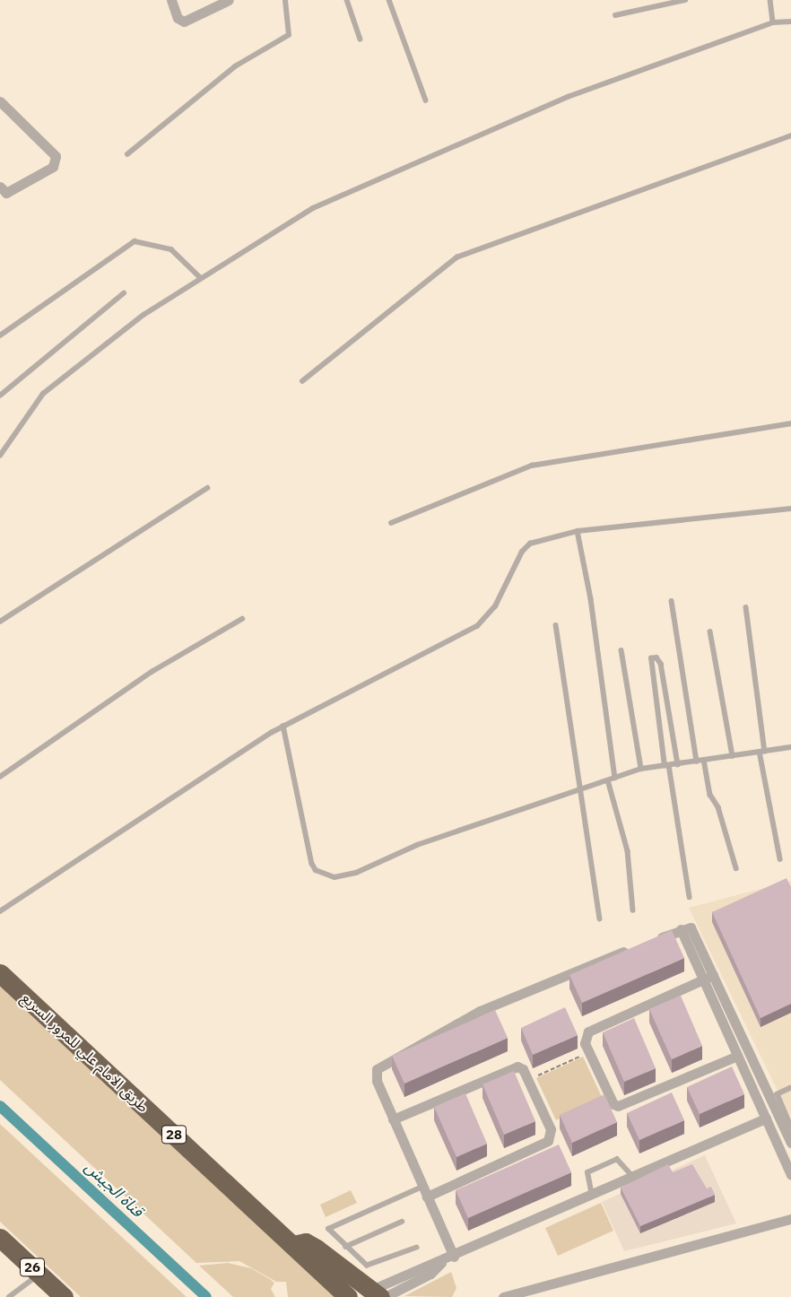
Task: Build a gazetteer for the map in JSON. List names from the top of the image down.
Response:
{
  "streets": {
    "highway": ["طريق الامام علي للمرور السريع", "28", "26"]
  },
  "water": ["قناة الجيش"]
}
